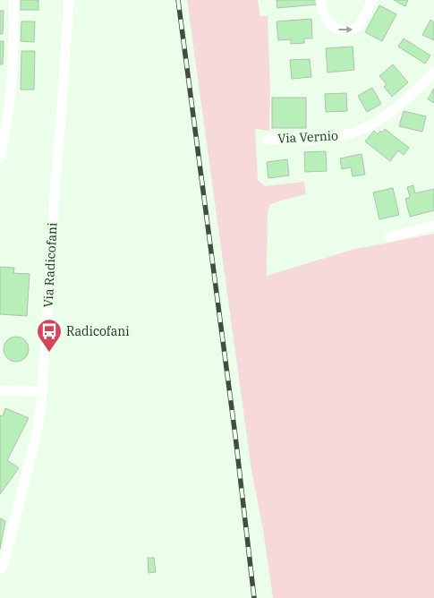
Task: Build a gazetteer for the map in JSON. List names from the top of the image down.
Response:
{
  "streets": {
    "street": ["Via Vernio", "Via Radicofani"]
  },
  "places": {
    "bus stop": ["Radicofani"]
  }
}
